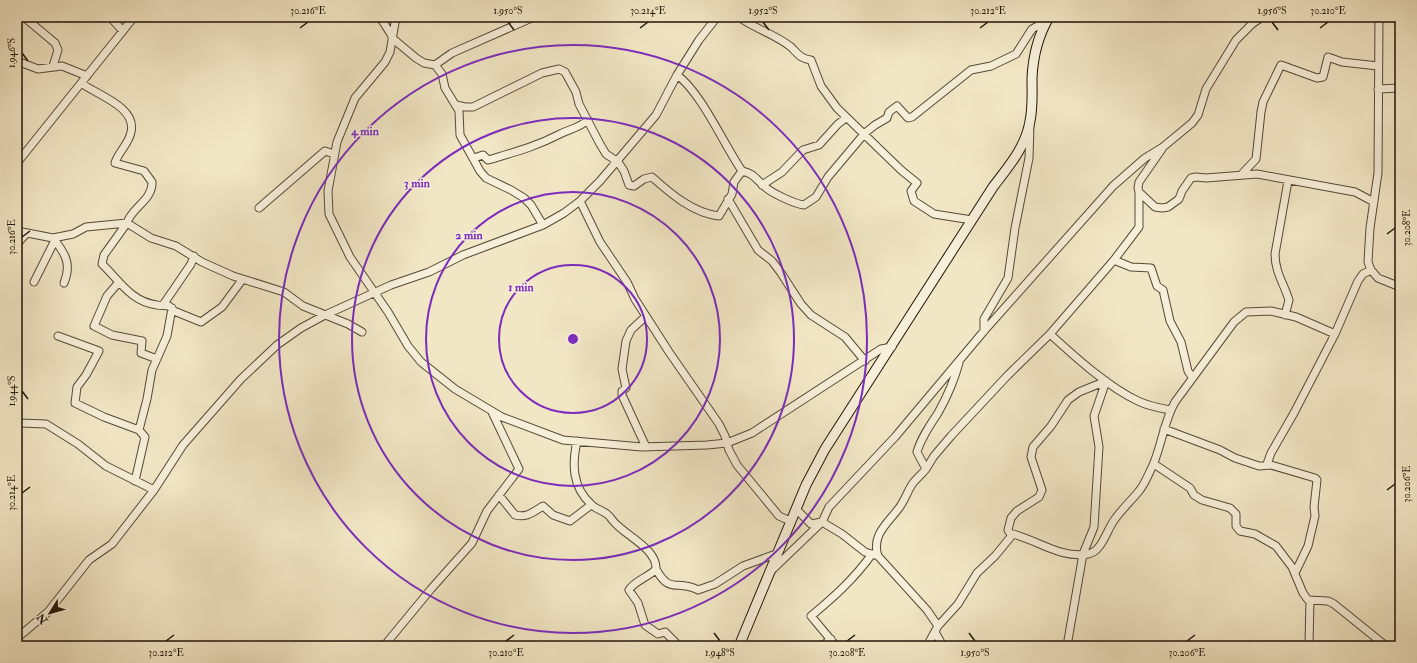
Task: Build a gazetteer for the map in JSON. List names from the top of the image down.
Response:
{
  "north": "bottom left",
  "coordinates": [
    "30.216°E",
    "1.950°S",
    "30.214°E",
    "1.952°S",
    "30.212°E",
    "1.956°S",
    "30.210°E",
    "1.946°S",
    "30.208°E",
    "1.944°S",
    "30.206°E",
    "1.948°S"
  ],
  "rings": [
    "4 min",
    "3 min",
    "2 min",
    "1 min"
  ]
}
